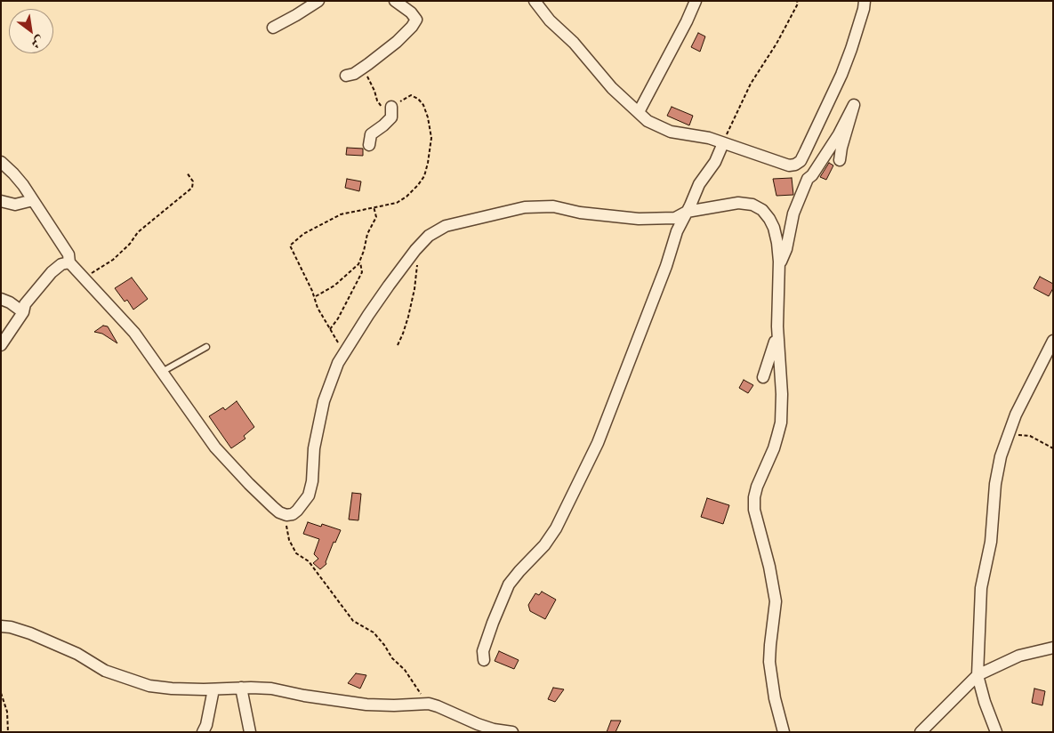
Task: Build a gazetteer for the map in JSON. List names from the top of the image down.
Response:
{
  "north": "bottom right"
}
